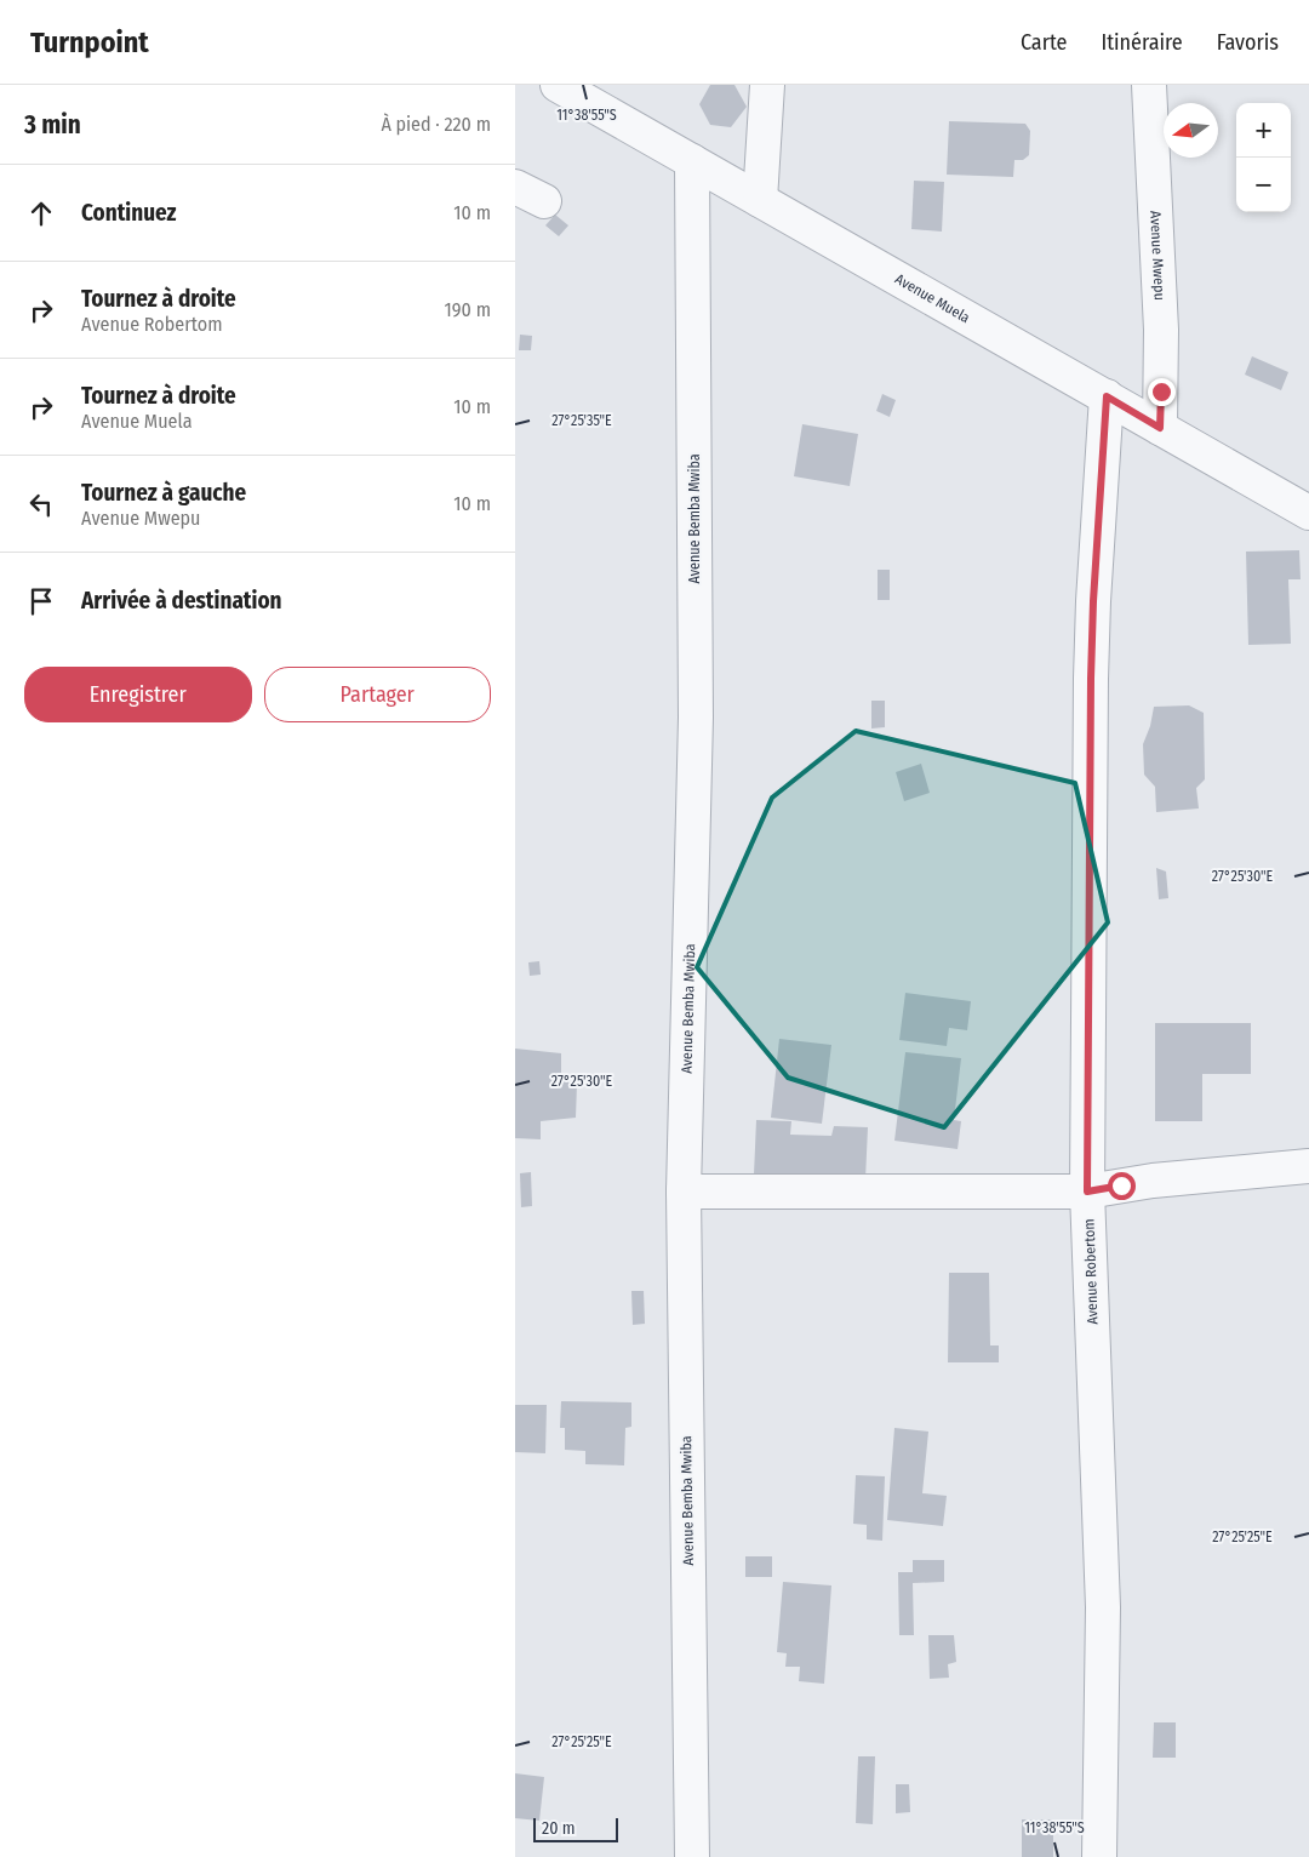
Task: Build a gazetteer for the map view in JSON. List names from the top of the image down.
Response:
{
  "streets": {
    "street": [
      "Avenue Mwepu",
      "Avenue Muela",
      "Avenue Bemba Mwiba",
      "Avenue Robertom"
    ]
  },
  "crossings": [
    ["Avenue Mwepu", "Avenue Muela"],
    ["Avenue Muela", "Avenue Bemba Mwiba"],
    ["Avenue Muela", "Avenue Robertom"]
  ],
  "scale_bar": "20 m",
  "north": "left",
  "page": {
    "header": "Turnpoint",
    "nav": ["Carte", "Itinéraire", "Favoris"],
    "heading": ["3 min", "À pied · 220 m"],
    "map_buttons": ["+", "−"],
    "list": [
      ["Continuez", "10 m"],
      ["Tournez à droite", "Avenue Robertom", "190 m"],
      ["Tournez à droite", "Avenue Muela", "10 m"],
      ["Tournez à gauche", "Avenue Mwepu", "10 m"],
      "Arrivée à destination"
    ],
    "buttons": ["Enregistrer", "Partager"],
    "scale": "20 m"
  },
  "coordinates": [
    "11°38'55\"S",
    "27°25'35\"E",
    "27°25'30\"E",
    "27°25'25\"E"
  ]
}
